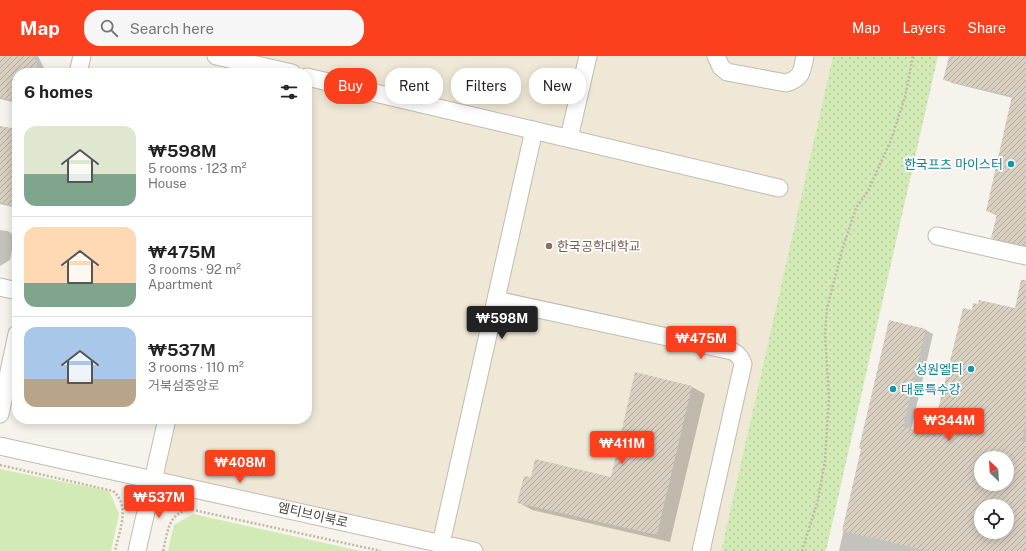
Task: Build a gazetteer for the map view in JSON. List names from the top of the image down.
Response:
{
  "streets": {
    "street": ["엠티브이북로"]
  },
  "places": [
    "한국프츠 마이스터",
    "한국공학대학교",
    "성원엘티",
    "대륜특수강"
  ],
  "north": "top left",
  "page": {
    "header": "Map",
    "search": "Search here",
    "nav": ["Map", "Layers", "Share"],
    "chip": [
      "Buy",
      "Rent",
      "Filters",
      "New"
    ],
    "heading": "6 homes",
    "list": [
      {
        "name": "₩598M",
        "note": "5 rooms · 123 m² · House"
      },
      {
        "name": "₩475M",
        "note": "3 rooms · 92 m² · Apartment"
      },
      {
        "name": "₩537M",
        "note": "3 rooms · 110 m² · 거북섬중앙로"
      }
    ],
    "price": [
      "₩598M",
      "₩475M",
      "₩344M",
      "₩411M",
      "₩408M",
      "₩537M"
    ]
  }
}
